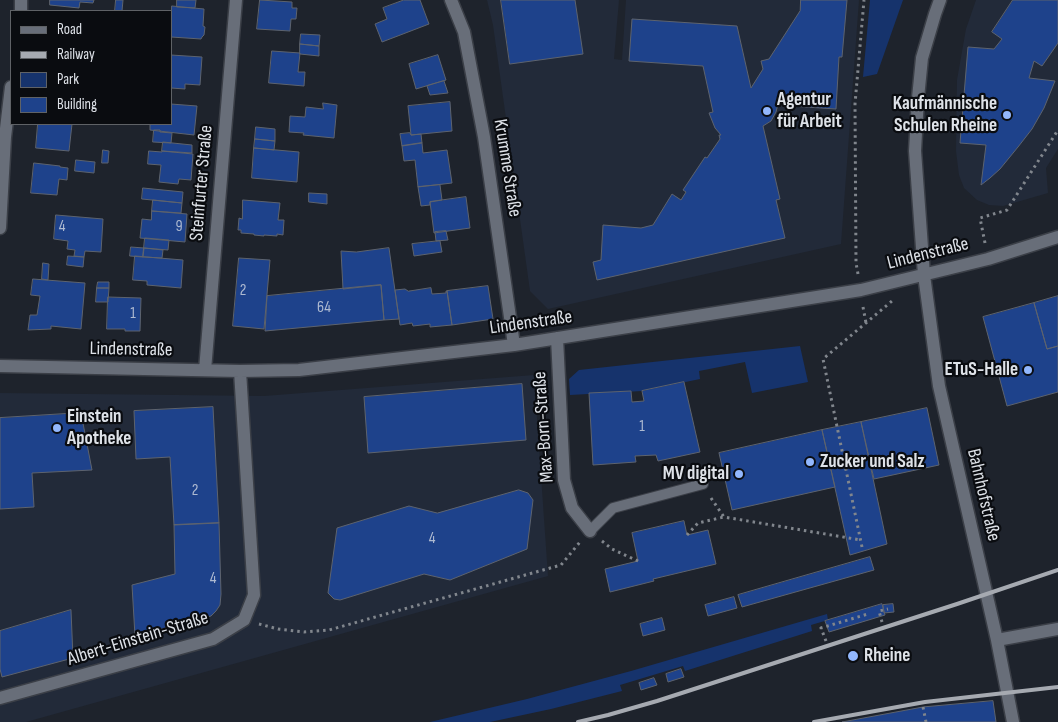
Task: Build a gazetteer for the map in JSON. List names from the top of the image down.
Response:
{
  "streets": {
    "street": [
      "Krumme Straße",
      "Steinfurter Straße",
      "Lindenstraße",
      "Max-Born-Straße",
      "Bahnhofstraße",
      "Albert-Einstein-Straße"
    ]
  },
  "crossings": [
    ["Krumme Straße", "Lindenstraße"],
    ["Steinfurter Straße", "Lindenstraße"],
    ["Lindenstraße", "Max-Born-Straße"],
    ["Lindenstraße", "Bahnhofstraße"]
  ],
  "places": [
    "Agentur für Arbeit",
    "Kaufmännische Schulen Rheine",
    "ETuS-Halle",
    "Einstein Apotheke",
    "Zucker und Salz",
    "MV digital",
    "Rheine"
  ],
  "house_numbers": [
    "4",
    "9",
    "2",
    "64",
    "1",
    "1",
    "2",
    "4",
    "4"
  ],
  "legend": [
    "Road",
    "Railway",
    "Park",
    "Building"
  ]
}
